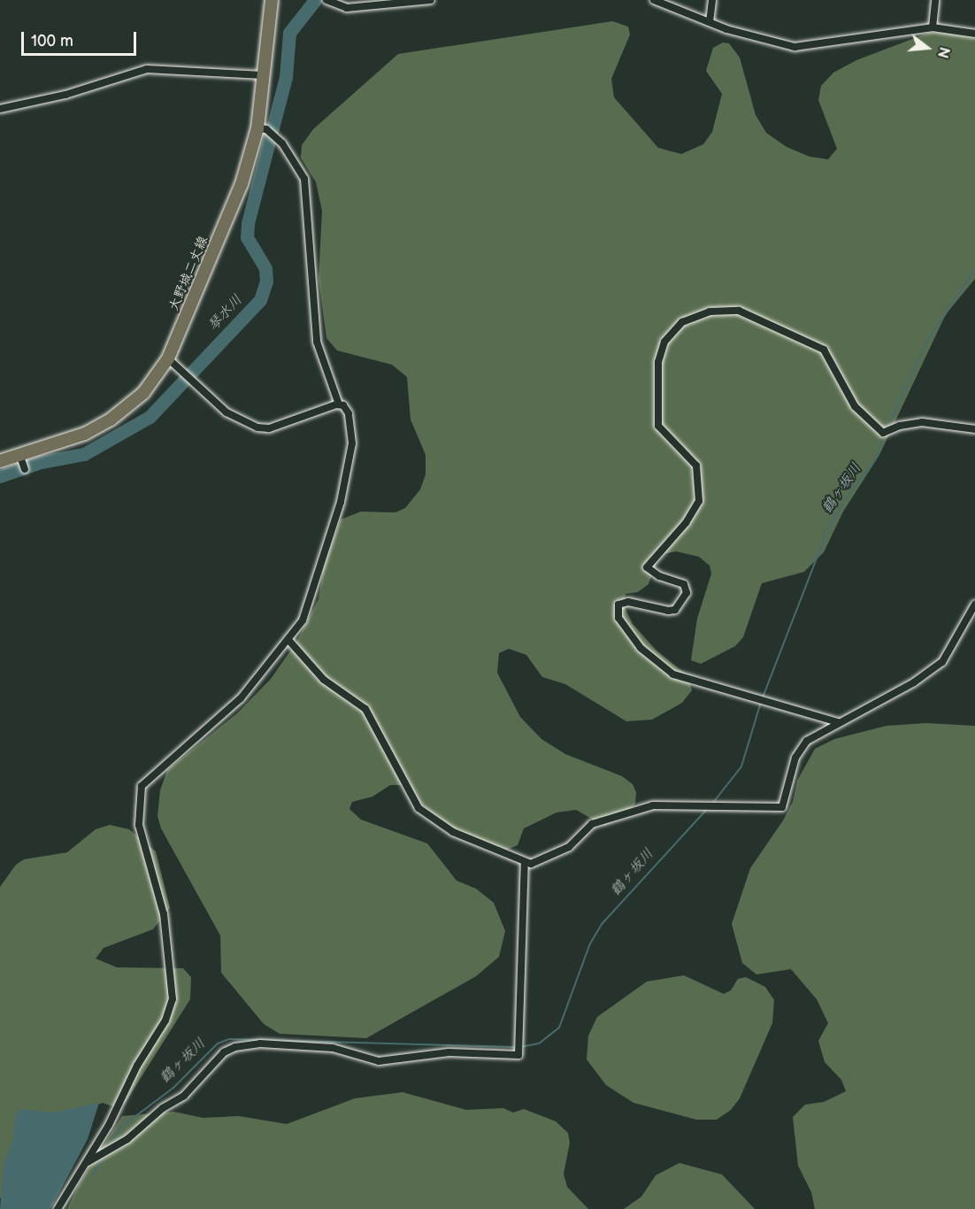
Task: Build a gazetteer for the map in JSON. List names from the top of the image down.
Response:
{
  "streets": {
    "main road": ["大野城二丈線"]
  },
  "water": ["琴水川", "鶴ヶ坂川"],
  "scale_bar": "100 m",
  "north": "right"
}
